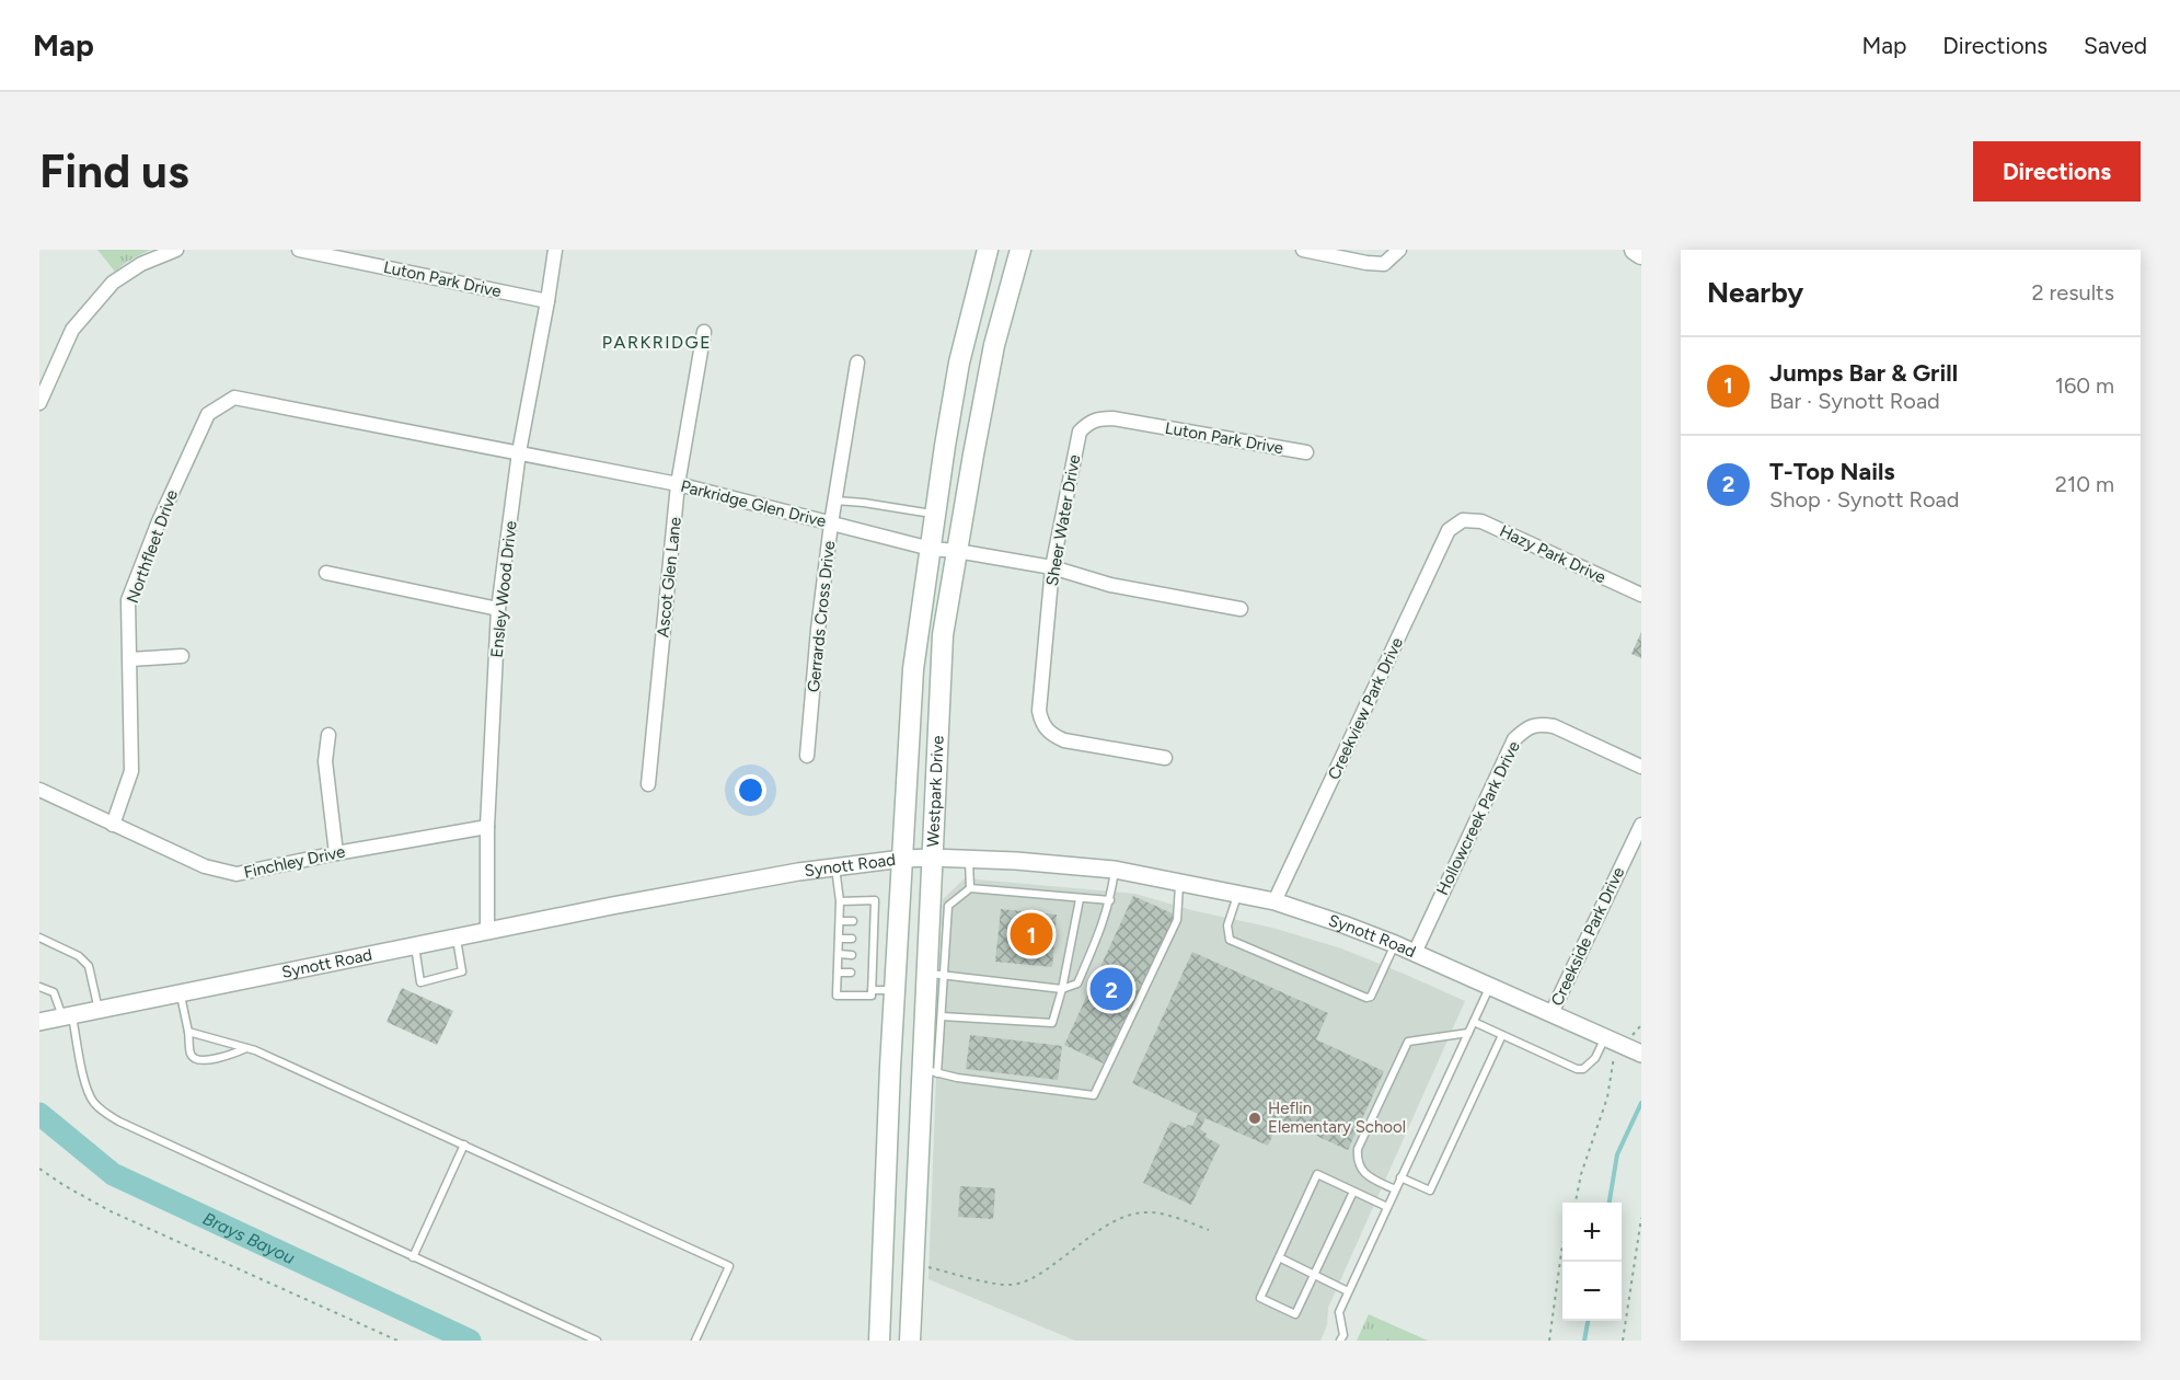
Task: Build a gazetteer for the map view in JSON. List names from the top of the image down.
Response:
{
  "streets": {
    "main road": ["Westpark Drive"],
    "street": [
      "Luton Park Drive",
      "Parkridge Glen Drive",
      "Sheer Water Drive",
      "Northfleet Drive",
      "Hazy Park Drive",
      "Ascot Glen Lane",
      "Ensley Wood Drive",
      "Gerrards Cross Drive",
      "Creekview Park Drive",
      "Hollowcreek Park Drive",
      "Finchley Drive",
      "Synott Road",
      "Creekside Park Drive"
    ]
  },
  "crossings": [
    ["Luton Park Drive", "Sheer Water Drive"],
    ["Luton Park Drive", "Ensley Wood Drive"],
    ["Parkridge Glen Drive", "Sheer Water Drive"],
    ["Parkridge Glen Drive", "Northfleet Drive"],
    ["Parkridge Glen Drive", "Ascot Glen Lane"],
    ["Parkridge Glen Drive", "Ensley Wood Drive"],
    ["Parkridge Glen Drive", "Gerrards Cross Drive"],
    ["Parkridge Glen Drive", "Westpark Drive"],
    ["Northfleet Drive", "Finchley Drive"],
    ["Hazy Park Drive", "Creekview Park Drive"],
    ["Ensley Wood Drive", "Finchley Drive"],
    ["Ensley Wood Drive", "Synott Road"],
    ["Creekview Park Drive", "Synott Road"],
    ["Westpark Drive", "Synott Road"],
    ["Hollowcreek Park Drive", "Synott Road"],
    ["Synott Road", "Creekside Park Drive"]
  ],
  "districts": ["PARKRIDGE"],
  "water": ["Brays Bayou"],
  "places": ["Heflin Elementary School"],
  "page": {
    "header": "Map",
    "nav": ["Map", "Directions", "Saved"],
    "buttons": "Directions",
    "title": "Find us",
    "heading": ["Nearby", "2 results"],
    "list": [
      {
        "mark": "1",
        "name": "Jumps Bar & Grill",
        "note": "Bar · Synott Road",
        "value": "160 m"
      },
      {
        "mark": "2",
        "name": "T-Top Nails",
        "note": "Shop · Synott Road",
        "value": "210 m"
      }
    ],
    "pins": ["1", "2"],
    "map_buttons": ["+", "−"]
  }
}
